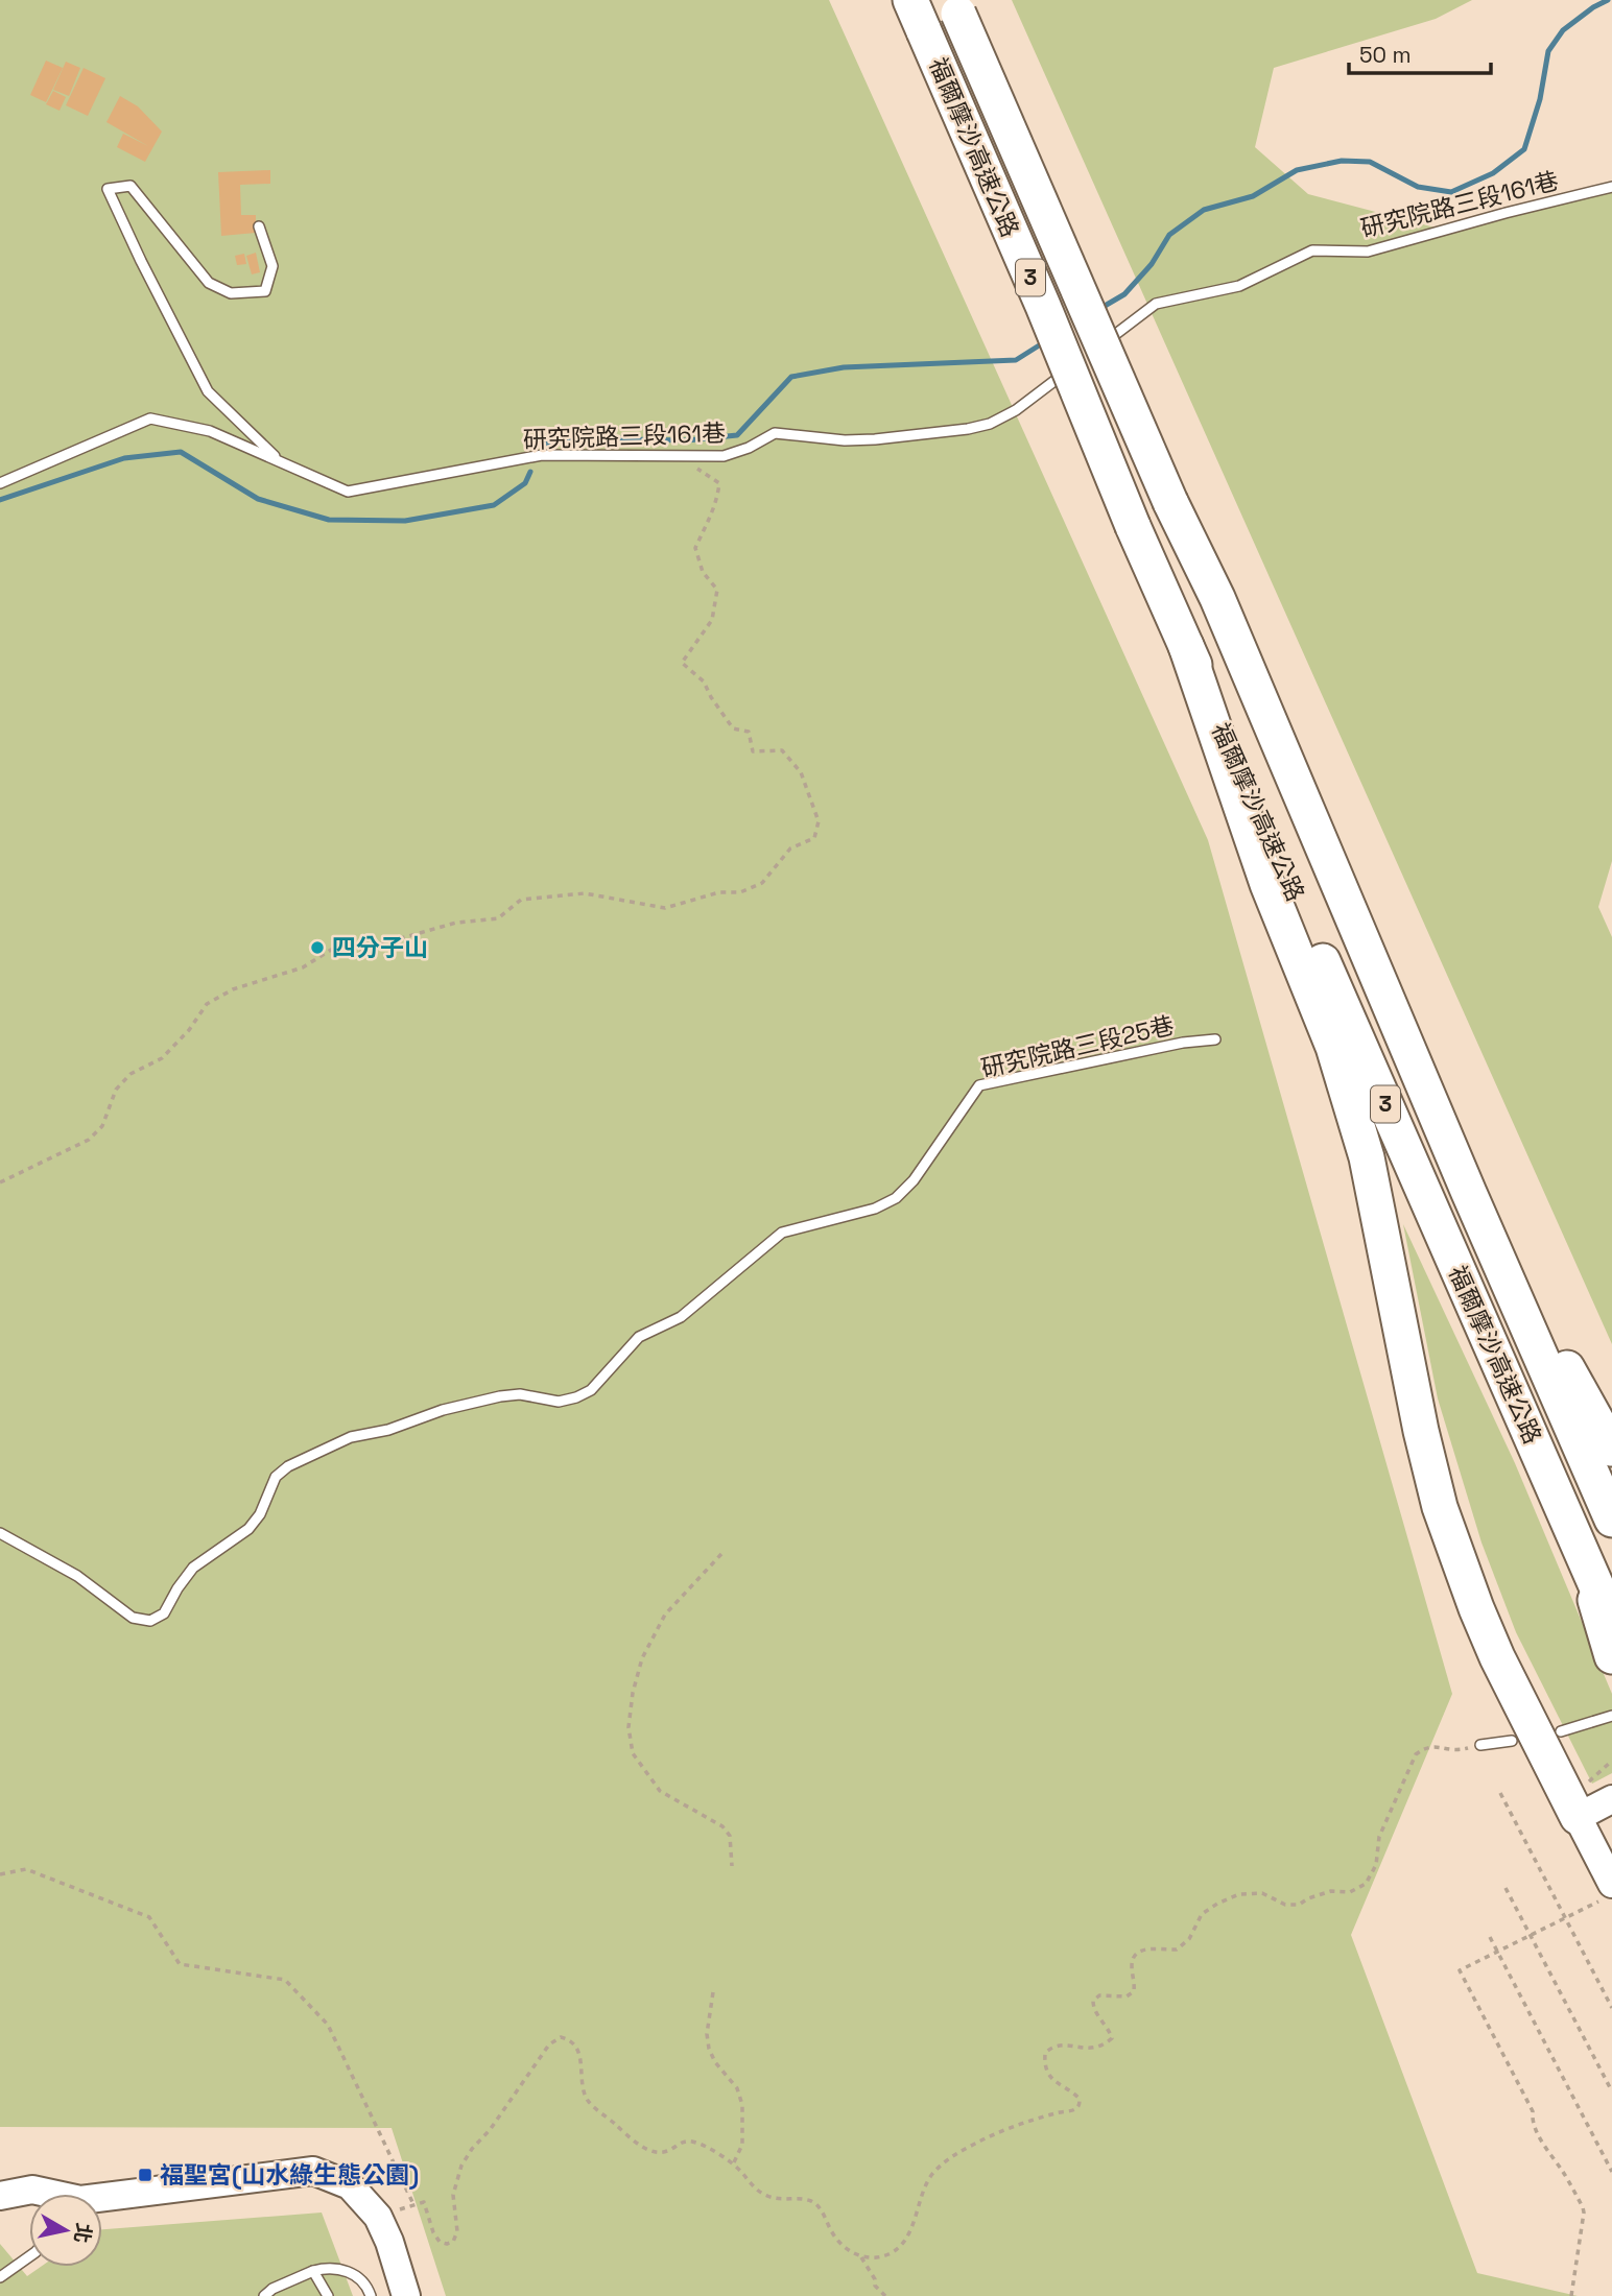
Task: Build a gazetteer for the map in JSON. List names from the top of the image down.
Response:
{
  "streets": {
    "highway": ["福爾摩沙高速公路", "3"],
    "lane": ["研究院路三段161巷", "研究院路三段25巷"]
  },
  "places": {
    "other": ["四分子山"],
    "transit": ["福聖宮(山水綠生態公園)"]
  },
  "scale_bar": "50 m",
  "north": "right"
}
